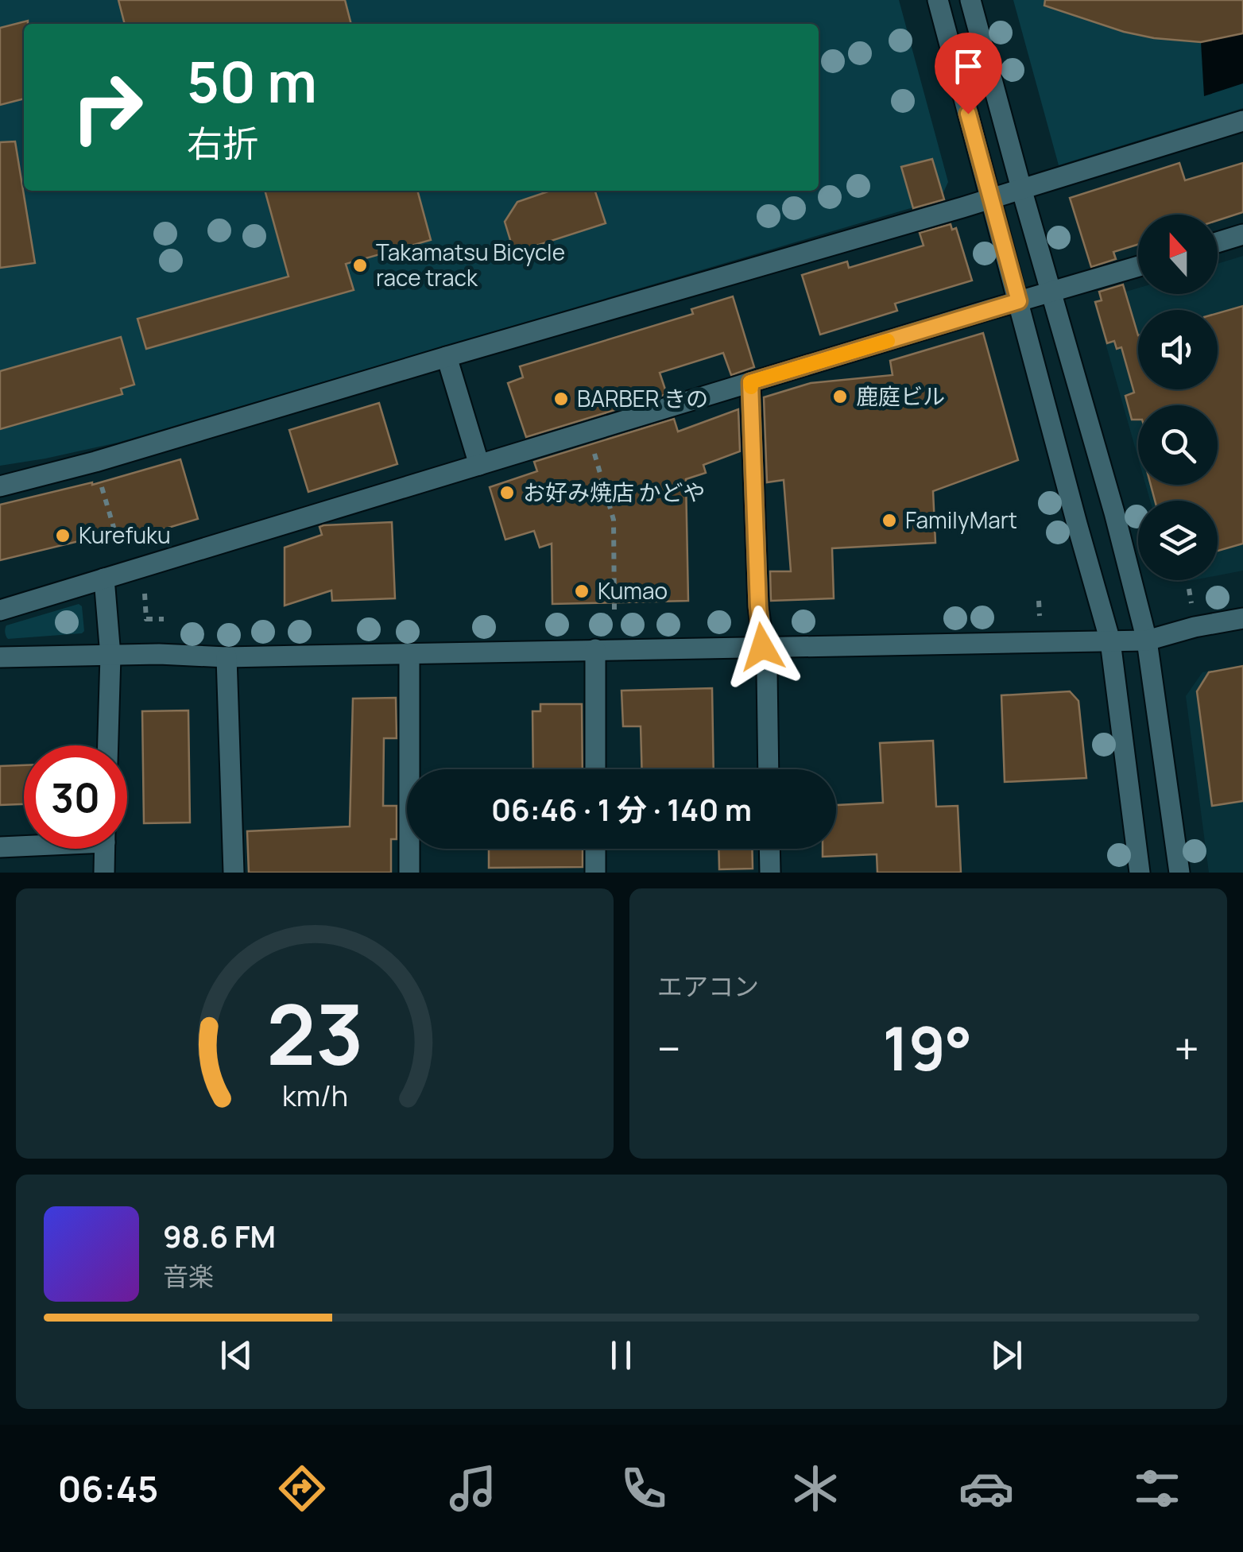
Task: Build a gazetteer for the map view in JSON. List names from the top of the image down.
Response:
{
  "places": [
    "Takamatsu Bicycle race track",
    "鹿庭ビル",
    "BARBER きの",
    "お好み焼店 かどや",
    "FamilyMart",
    "Kurefuku",
    "Kumao"
  ],
  "north": "top",
  "page": {
    "turn": ["50 m", "右折"],
    "limit": "30",
    "trip": "06:46 · 1 分 · 140 m",
    "tile": "エアコン",
    "heat": ["−", "19°", "+"],
    "song": ["98.6 FM", "音楽"],
    "tabs": "06:45",
    "gauge": ["23", "km/h"]
  }
}
